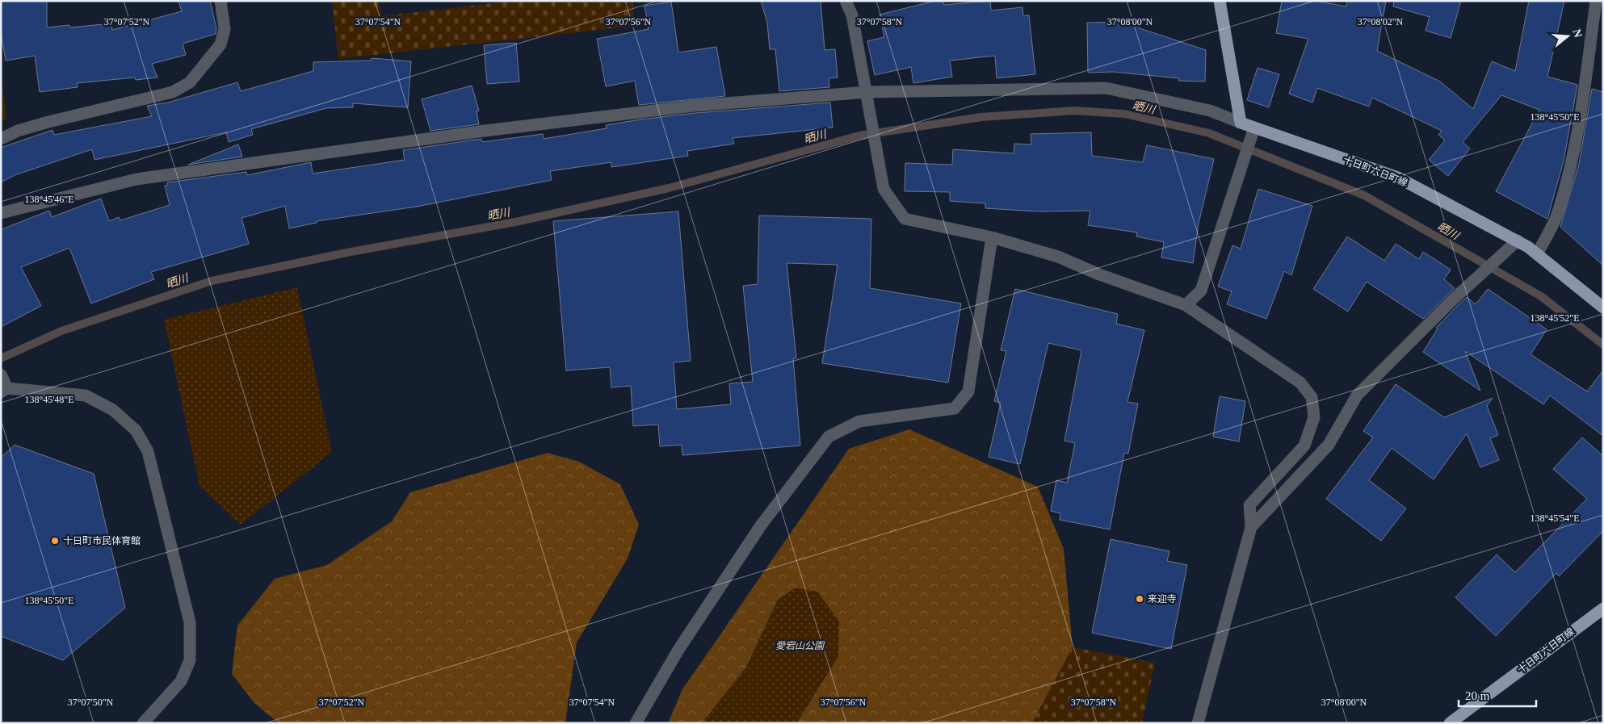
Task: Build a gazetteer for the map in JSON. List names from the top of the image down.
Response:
{
  "streets": {
    "main road": ["十日町六日町線"]
  },
  "water": ["晒川"],
  "parks": ["愛宕山公園"],
  "places": ["十日町市民体育館", "来迎寺"],
  "scale_bar": "20 m",
  "north": "right",
  "coordinates": [
    "37°07'52\"N",
    "37°07'54\"N",
    "37°07'56\"N",
    "37°07'58\"N",
    "37°08'00\"N",
    "37°08'02\"N",
    "138°45'50\"E",
    "138°45'46\"E",
    "138°45'52\"E",
    "138°45'48\"E",
    "138°45'54\"E",
    "37°07'50\"N"
  ]
}
